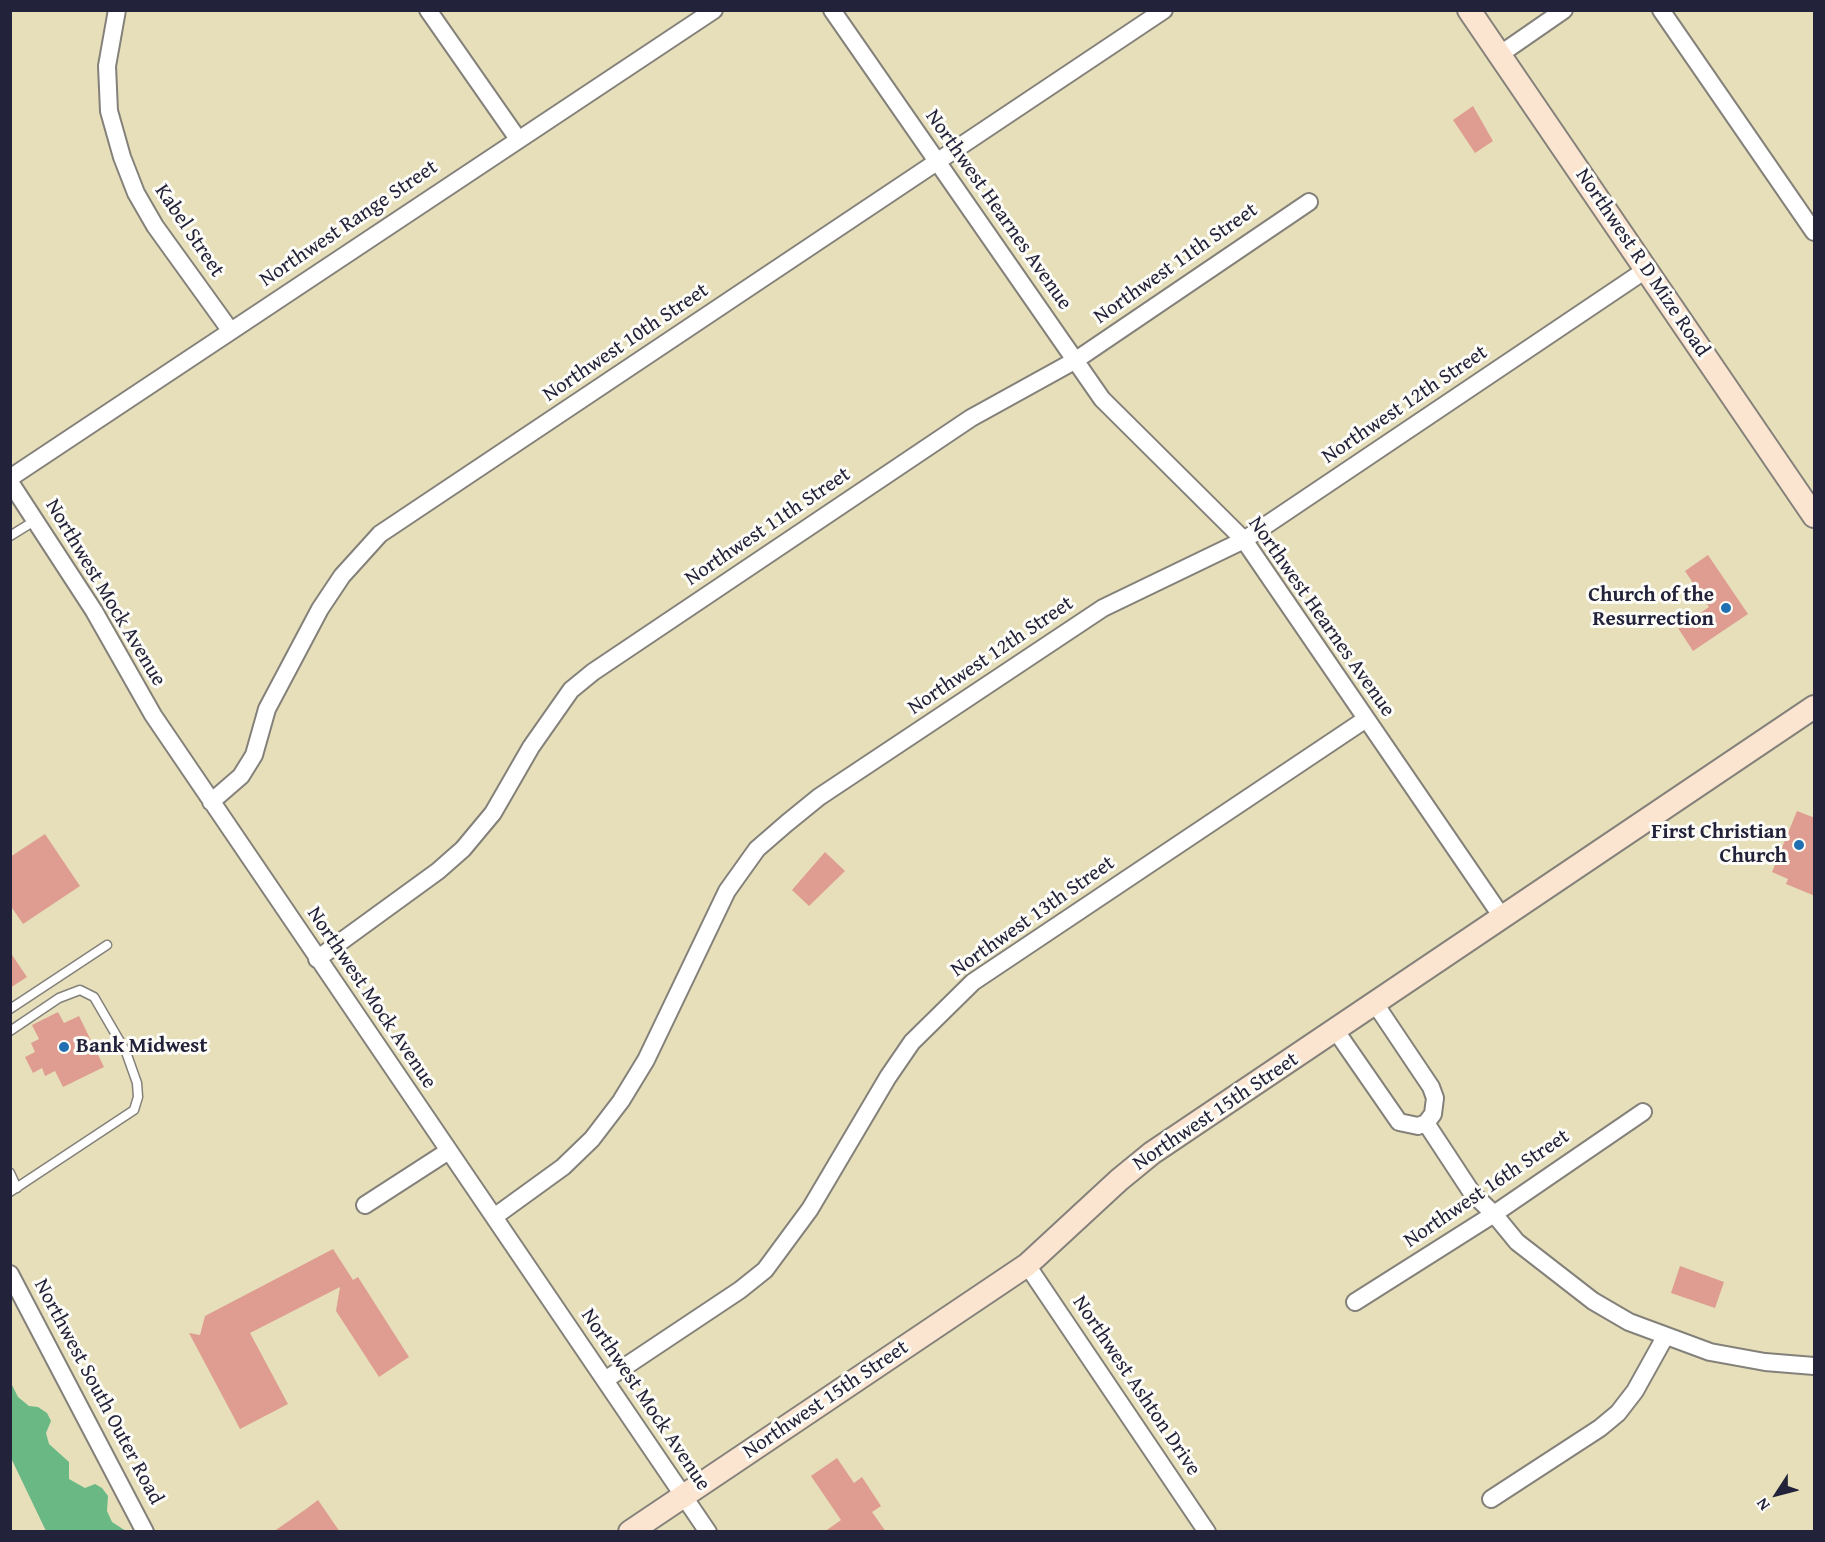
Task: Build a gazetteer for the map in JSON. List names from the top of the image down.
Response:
{
  "streets": {
    "street": [
      "Northwest Hearnes Avenue",
      "Northwest Range Street",
      "Kabel Street",
      "Northwest R D Mize Road",
      "Northwest 11th Street",
      "Northwest 10th Street",
      "Northwest 12th Street",
      "Northwest Mock Avenue",
      "Northwest 13th Street",
      "Northwest 15th Street",
      "Northwest 16th Street",
      "Northwest Ashton Drive",
      "Northwest South Outer Road"
    ]
  },
  "crossings": [
    ["Northwest Hearnes Avenue", "Northwest 11th Street"],
    ["Northwest Hearnes Avenue", "Northwest 10th Street"],
    ["Northwest Hearnes Avenue", "Northwest 12th Street"],
    ["Northwest Hearnes Avenue", "Northwest 13th Street"],
    ["Northwest Hearnes Avenue", "Northwest 15th Street"],
    ["Northwest Range Street", "Kabel Street"],
    ["Northwest Range Street", "Northwest Mock Avenue"],
    ["Northwest R D Mize Road", "Northwest 12th Street"],
    ["Northwest 11th Street", "Northwest Mock Avenue"],
    ["Northwest 10th Street", "Northwest Mock Avenue"],
    ["Northwest 12th Street", "Northwest Mock Avenue"],
    ["Northwest Mock Avenue", "Northwest 13th Street"],
    ["Northwest Mock Avenue", "Northwest 15th Street"],
    ["Northwest 15th Street", "Northwest Ashton Drive"]
  ],
  "places": ["Church of the Resurrection", "First Christian Church", "Bank Midwest"],
  "north": "bottom left"
}
